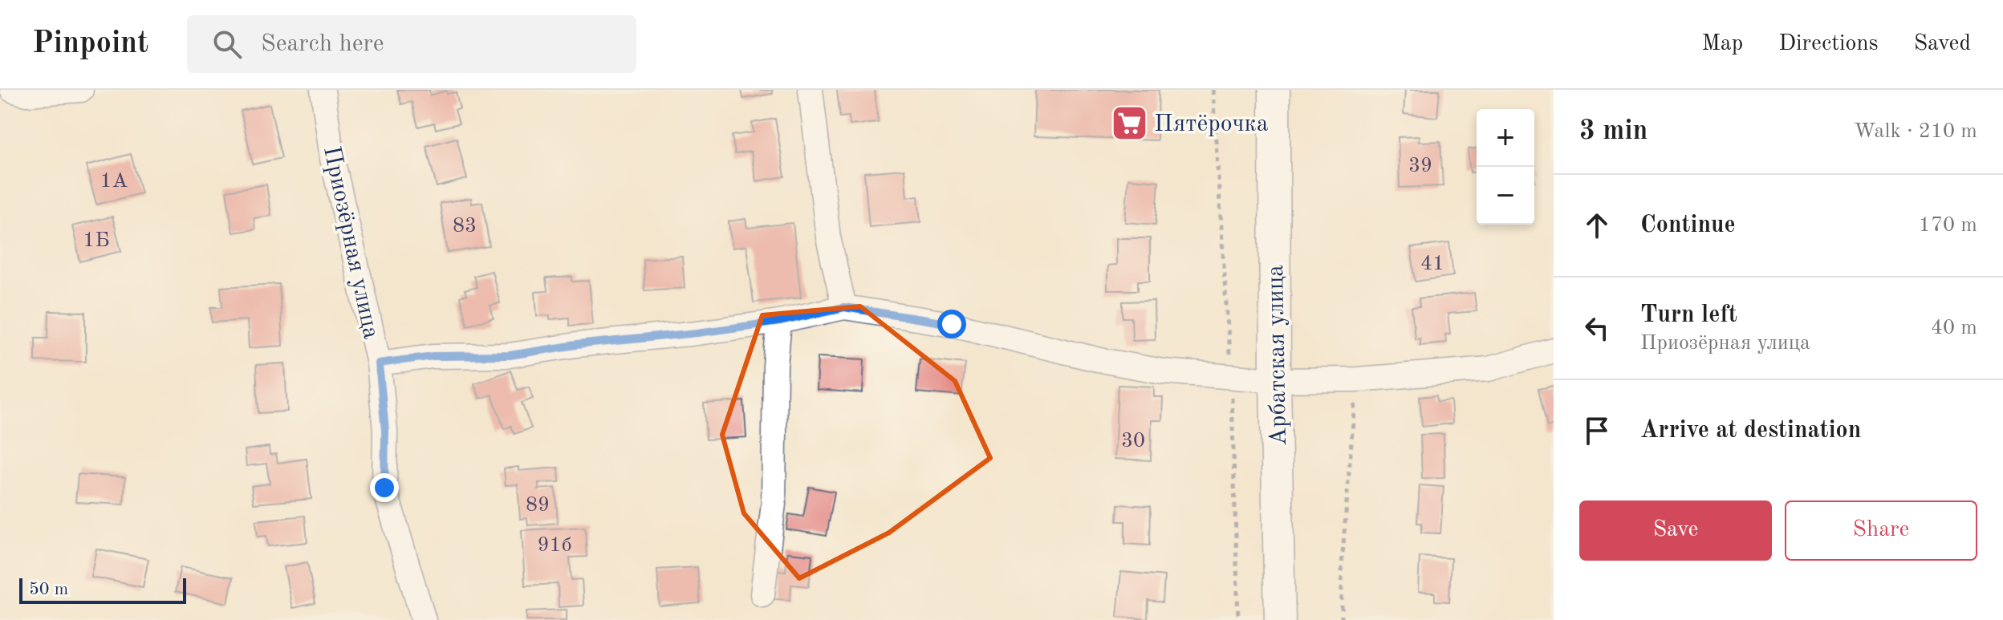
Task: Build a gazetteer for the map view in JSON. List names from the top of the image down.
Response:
{
  "streets": {
    "main road": ["Арбатская улица"],
    "street": ["Приозёрная улица"]
  },
  "places": {
    "supermarket": ["Пятёрочка"]
  },
  "house_numbers": [
    "39",
    "1А",
    "83",
    "1Б",
    "41",
    "30",
    "89",
    "91б"
  ],
  "scale_bar": "50 m",
  "page": {
    "header": "Pinpoint",
    "search": "Search here",
    "nav": ["Map", "Directions", "Saved"],
    "heading": ["3 min", "Walk · 210 m"],
    "map_buttons": ["+", "−"],
    "list": [
      ["Continue", "170 m"],
      ["Turn left", "Приозёрная улица", "40 m"],
      "Arrive at destination"
    ],
    "buttons": ["Save", "Share"],
    "scale": "50 m"
  }
}
